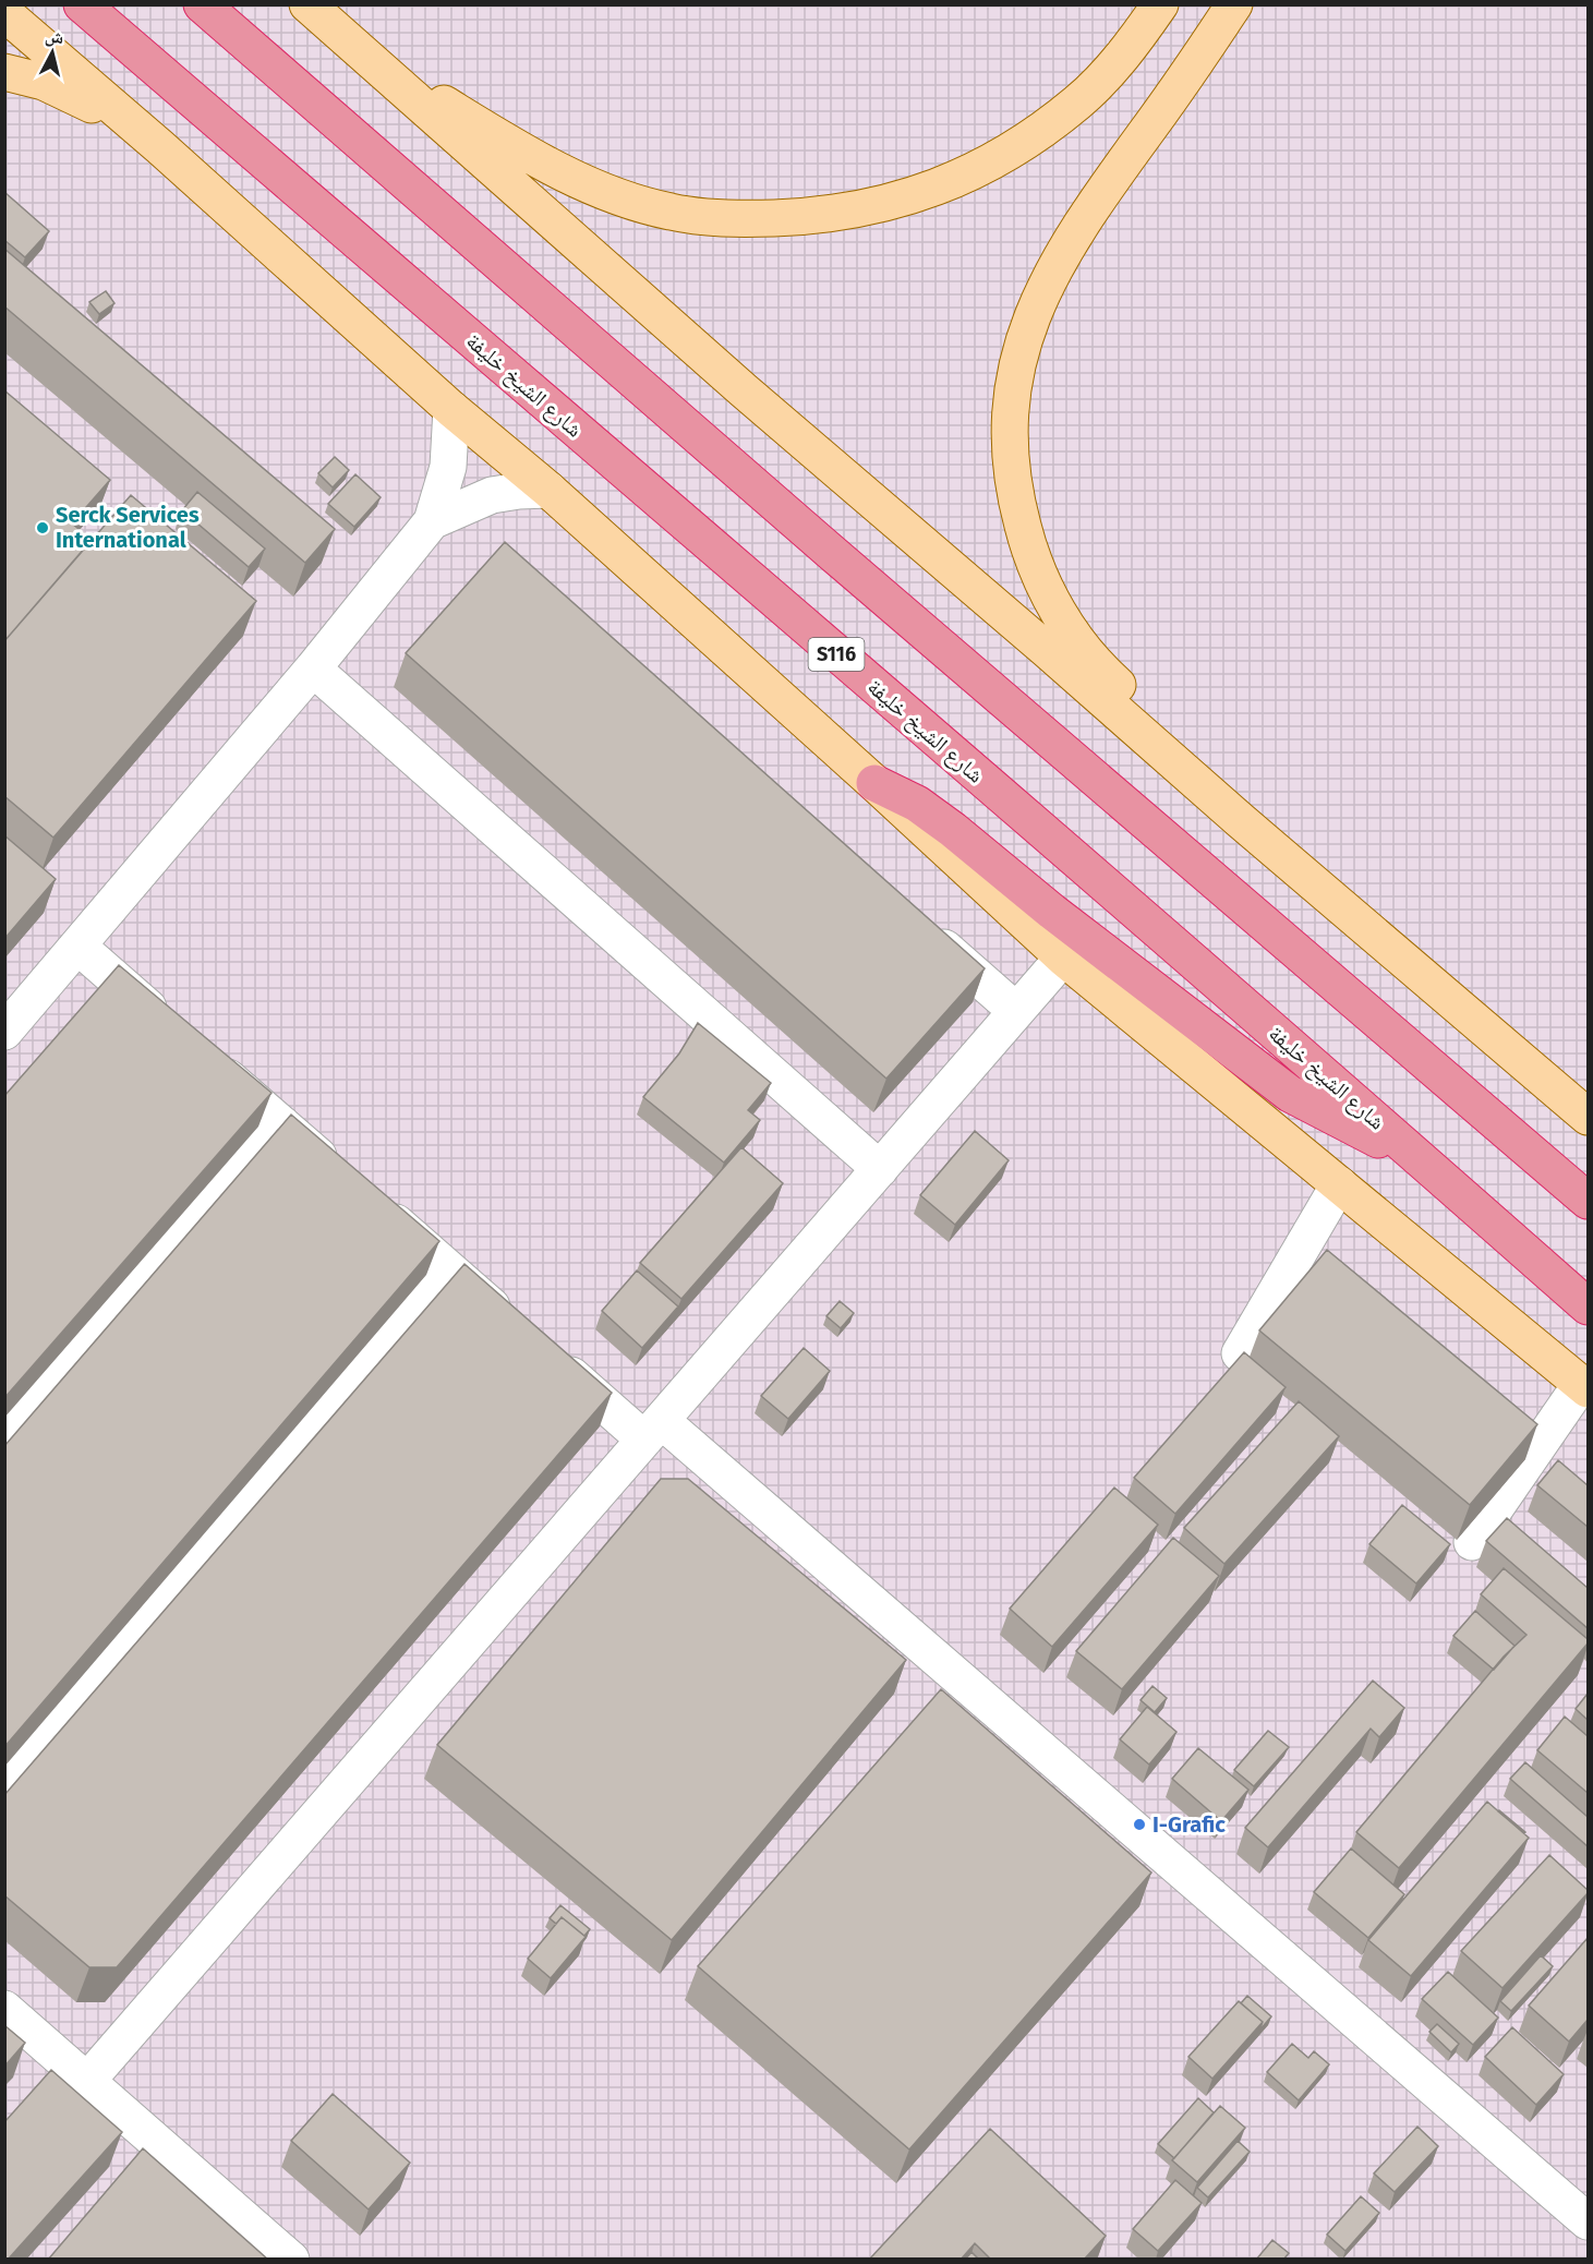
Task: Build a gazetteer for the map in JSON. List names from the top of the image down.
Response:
{
  "streets": {
    "highway": ["شارع الشيخ خليفة", "S116"]
  },
  "places": ["Serck Services International", "I-Grafic"],
  "north": "top"
}
